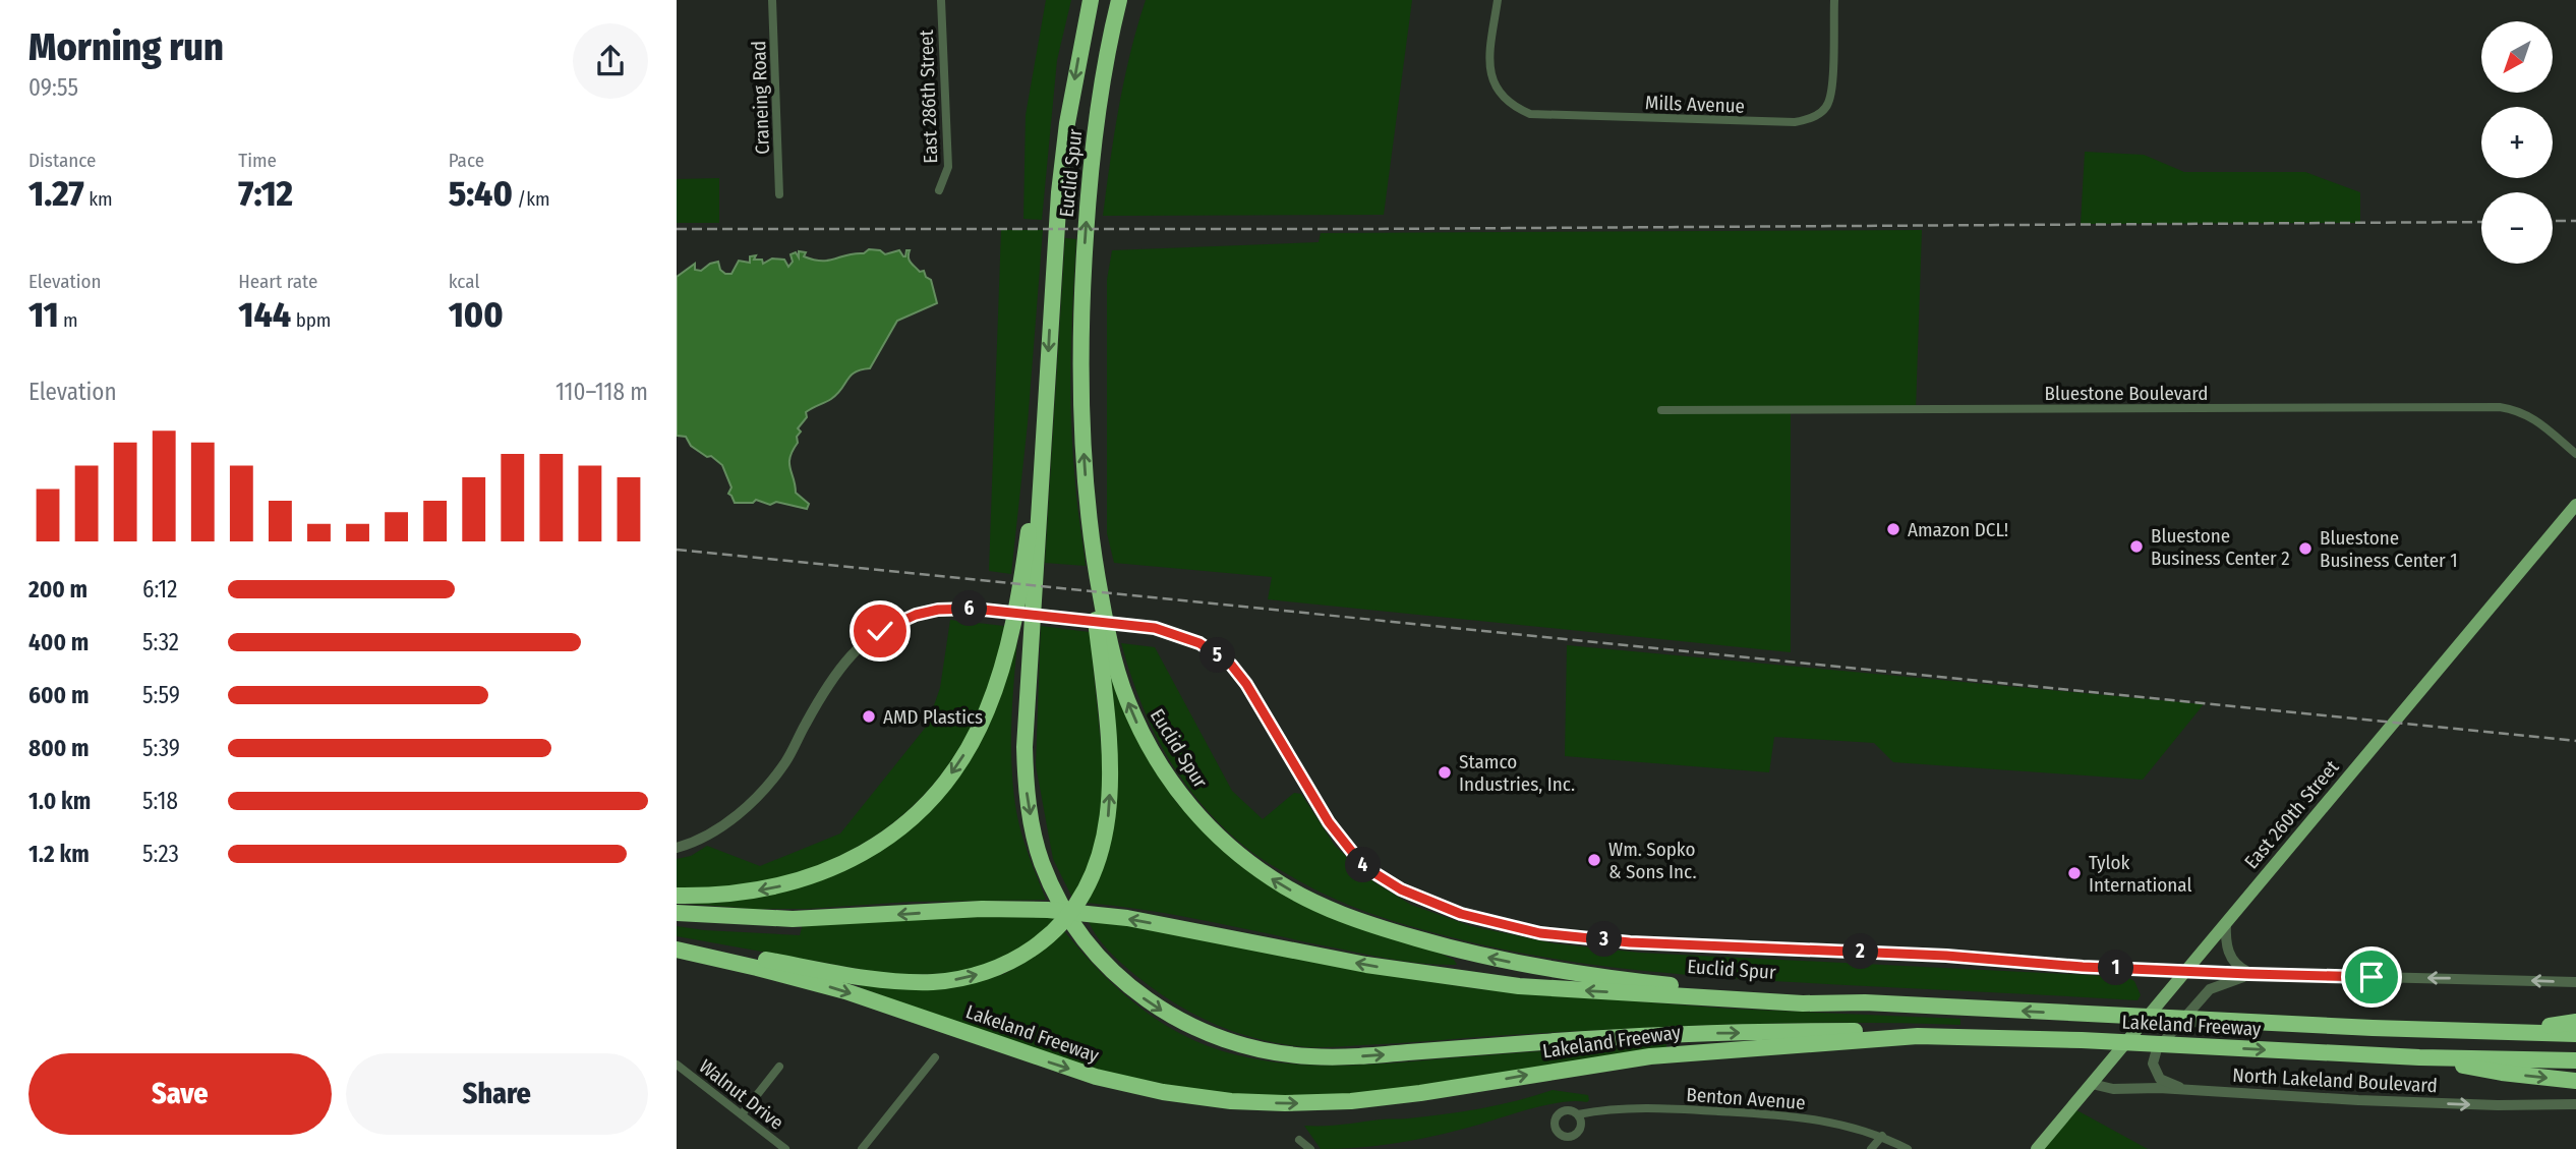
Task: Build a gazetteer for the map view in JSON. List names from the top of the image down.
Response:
{
  "streets": {
    "highway": ["Euclid Spur", "Lakeland Freeway"],
    "main road": ["East 260th Street"],
    "street": [
      "East 286th Street",
      "Craneing Road",
      "Mills Avenue",
      "Bluestone Boulevard",
      "North Lakeland Boulevard",
      "Walnut Drive",
      "Benton Avenue"
    ]
  },
  "crossings": [
    ["Euclid Spur", "Lakeland Freeway"],
    ["East 260th Street", "North Lakeland Boulevard"]
  ],
  "one_way": ["North Lakeland Boulevard"],
  "places": [
    "Amazon DCL!",
    "Bluestone Business Center 2",
    "Bluestone Business Center 1",
    "AMD Plastics",
    "Stamco Industries, Inc.",
    "Wm. Sopko & Sons Inc.",
    "Tylok International"
  ],
  "north": "bottom left",
  "page": {
    "heading": ["Morning run", "09:55"],
    "map_buttons": ["+", "−"],
    "stats": [
      ["Distance", "1.27 km"],
      ["Time", "7:12"],
      ["Pace", "5:40 /km"],
      ["Elevation", "11 m"],
      ["Heart rate", "144 bpm"],
      ["kcal", "100"]
    ],
    "chart": ["Elevation", "110–118 m"],
    "list": [
      {
        "name": "200 m",
        "note": "6:12"
      },
      {
        "name": "400 m",
        "note": "5:32"
      },
      {
        "name": "600 m",
        "note": "5:59"
      },
      {
        "name": "800 m",
        "note": "5:39"
      },
      {
        "name": "1.0 km",
        "note": "5:18"
      },
      {
        "name": "1.2 km",
        "note": "5:23"
      }
    ],
    "pins": [
      "6",
      "5",
      "4",
      "3",
      "2",
      "1"
    ],
    "buttons": ["Save", "Share"]
  }
}
